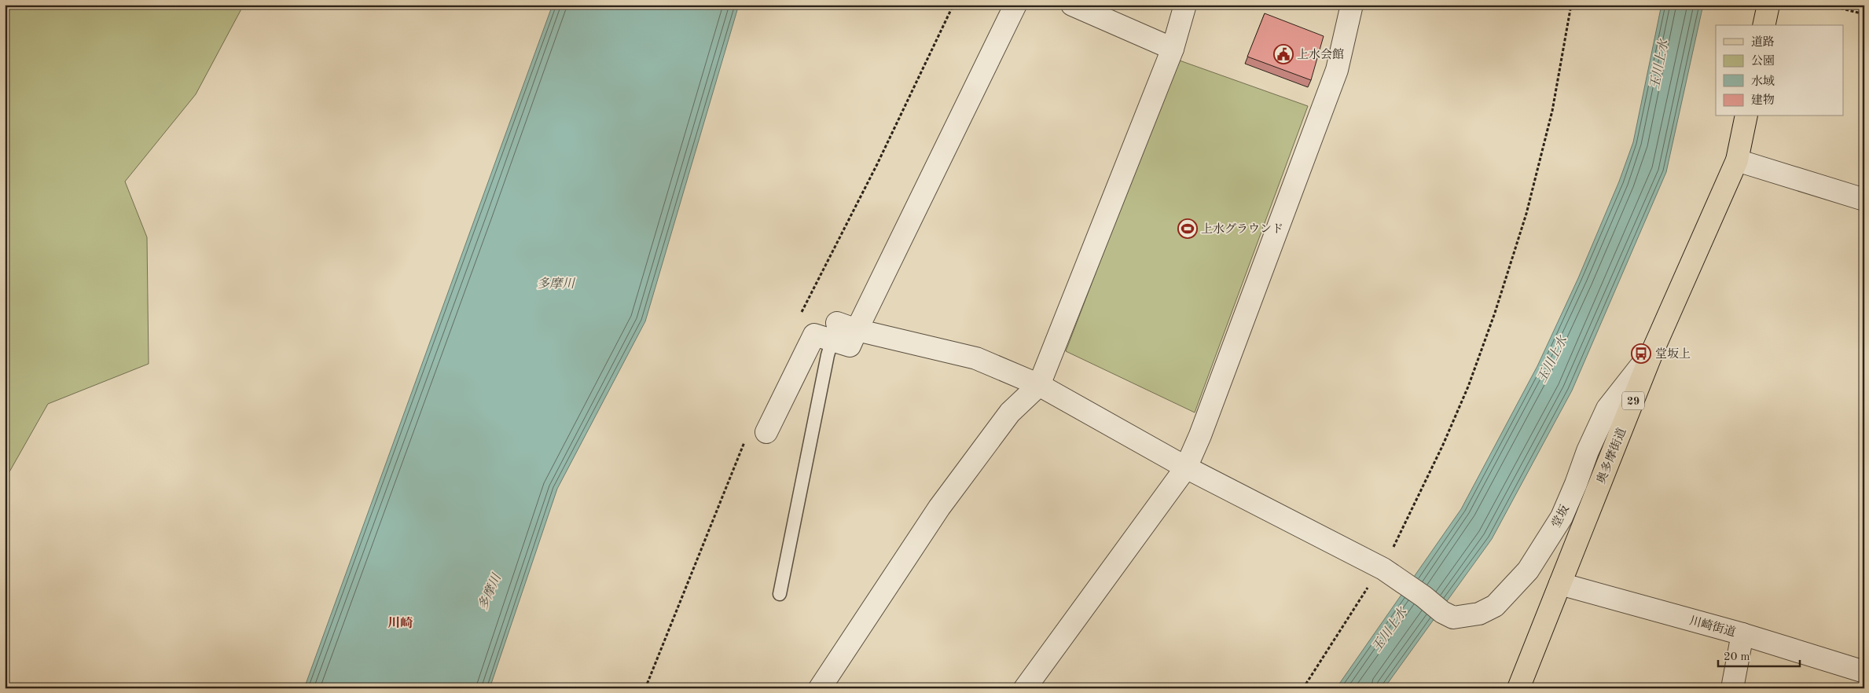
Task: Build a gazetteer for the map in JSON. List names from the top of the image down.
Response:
{
  "streets": {
    "main road": ["29", "奥多摩街道"],
    "street": ["堂坂", "川崎街道"]
  },
  "crossings": [
    ["奥多摩街道", "堂坂"],
    ["奥多摩街道", "川崎街道"]
  ],
  "districts": ["川崎"],
  "water": ["玉川上水", "多摩川"],
  "places": {
    "public building": ["上水会館"],
    "sports": ["上水グラウンド"],
    "bus stop": ["堂坂上"]
  },
  "legend": [
    "道路",
    "公園",
    "水域",
    "建物"
  ],
  "scale_bar": "20 m"
}
